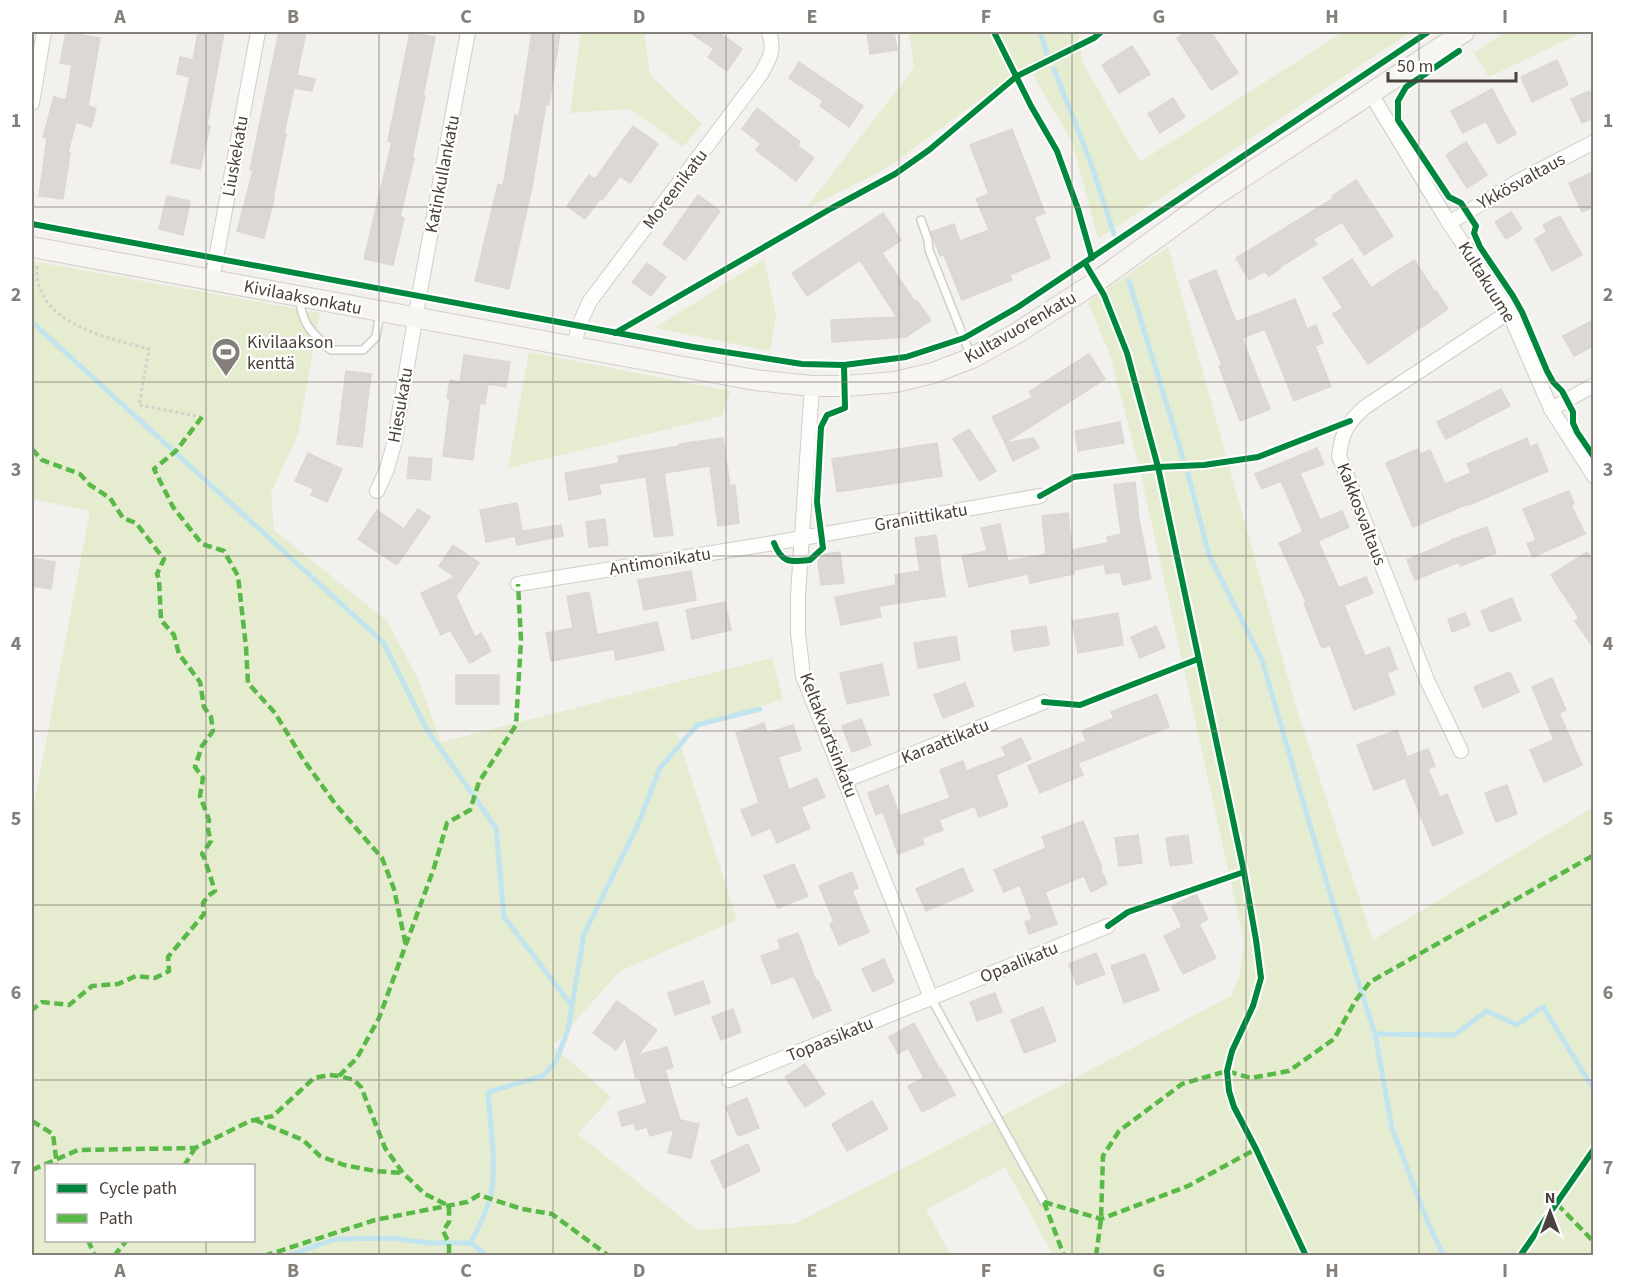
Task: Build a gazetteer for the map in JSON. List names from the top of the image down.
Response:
{
  "streets": {
    "street": [
      "Liuskekatu",
      "Katinkullankatu",
      "Ykkösvaltaus",
      "Moreenikatu",
      "Kultakuume",
      "Kivilaaksonkatu",
      "Kultavuorenkatu",
      "Hiesukatu",
      "Kakkosvaltaus",
      "Graniittikatu",
      "Antimonikatu",
      "Keltakvartsinkatu",
      "Karaattikatu",
      "Opaalikatu",
      "Topaasikatu"
    ]
  },
  "crossings": [
    ["Liuskekatu", "Kivilaaksonkatu"],
    ["Katinkullankatu", "Kivilaaksonkatu"],
    ["Katinkullankatu", "Hiesukatu"],
    ["Ykkösvaltaus", "Kultakuume"],
    ["Moreenikatu", "Kivilaaksonkatu"],
    ["Moreenikatu", "Kultavuorenkatu"],
    ["Kultakuume", "Kultavuorenkatu"],
    ["Kultakuume", "Kakkosvaltaus"],
    ["Kivilaaksonkatu", "Kultavuorenkatu"],
    ["Kivilaaksonkatu", "Hiesukatu"],
    ["Kultavuorenkatu", "Keltakvartsinkatu"],
    ["Graniittikatu", "Antimonikatu"],
    ["Graniittikatu", "Keltakvartsinkatu"],
    ["Antimonikatu", "Keltakvartsinkatu"],
    ["Keltakvartsinkatu", "Karaattikatu"],
    ["Keltakvartsinkatu", "Opaalikatu"],
    ["Keltakvartsinkatu", "Topaasikatu"],
    ["Opaalikatu", "Topaasikatu"]
  ],
  "places": {
    "sports": ["Kivilaakson kenttä"]
  },
  "legend": ["Cycle path", "Path"],
  "scale_bar": "50 m",
  "north": "top",
  "grid": {
    "columns": [
      "A",
      "B",
      "C",
      "D",
      "E",
      "F",
      "G",
      "H",
      "I"
    ],
    "rows": [
      "1",
      "2",
      "3",
      "4",
      "5",
      "6",
      "7"
    ]
  }
}
